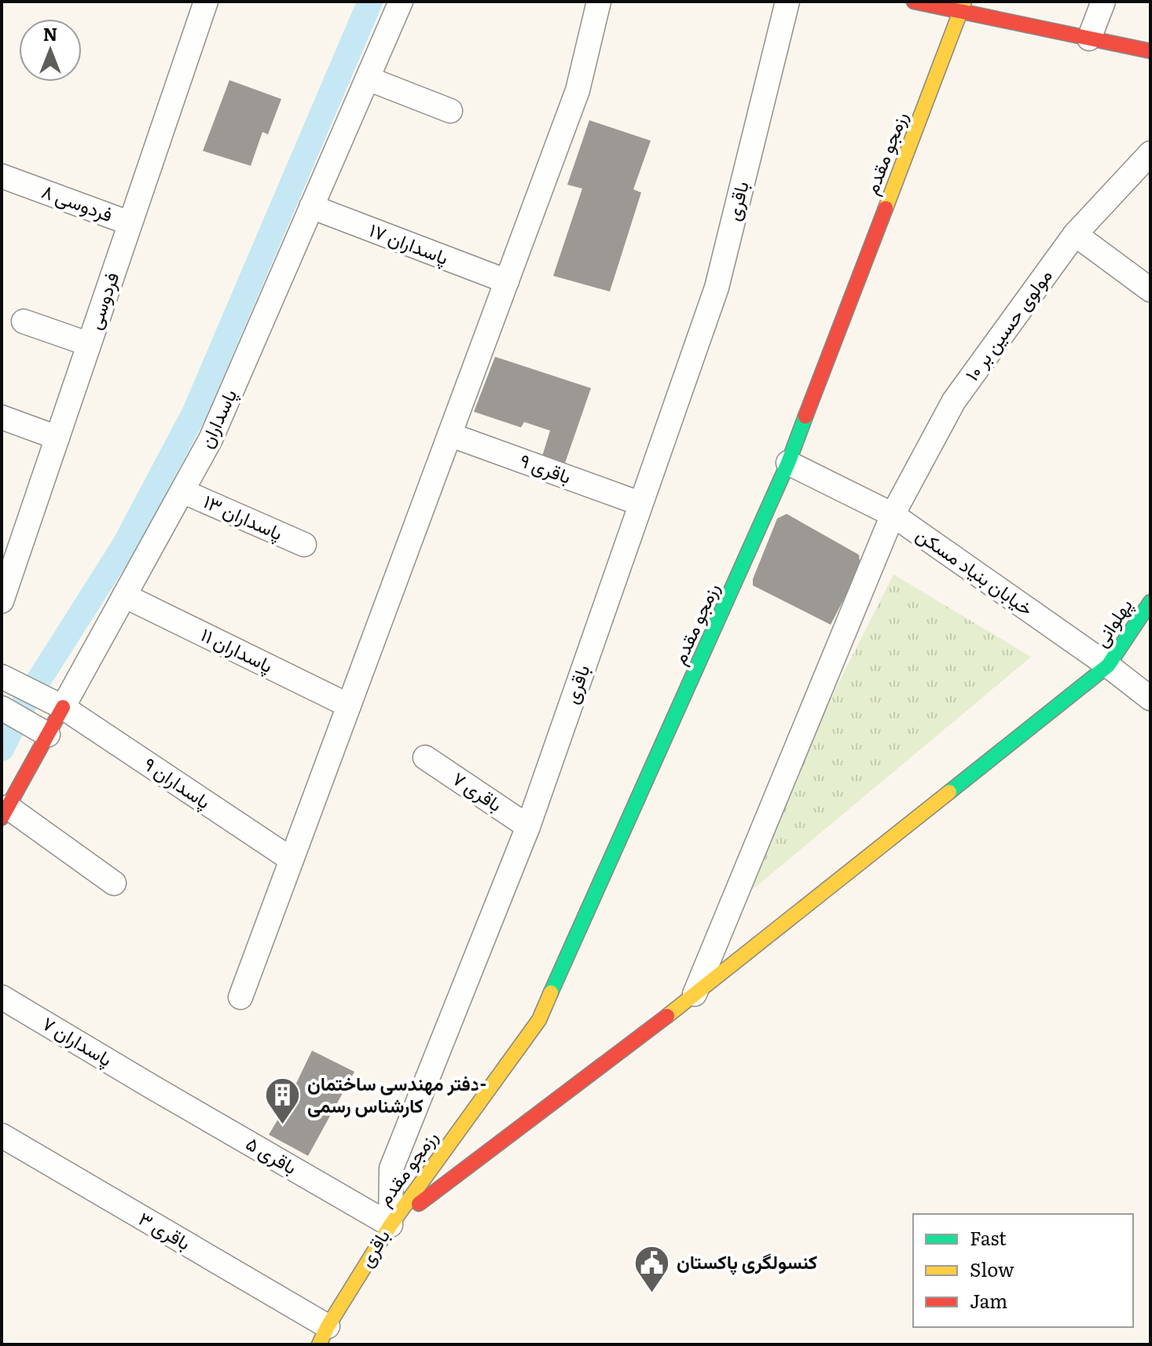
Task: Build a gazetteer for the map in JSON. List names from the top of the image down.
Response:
{
  "streets": {
    "street": [
      "رزمجو مقدم",
      "باقری",
      "فردوسی ۸",
      "پاسداران ۱۷",
      "فردوسی",
      "مولوی حسین بر ۱۰",
      "پاسداران",
      "باقری ۹",
      "پاسداران ۱۳",
      "خیابان بنیاد مسکن",
      "پهلوانی",
      "پاسداران ۱۱",
      "پاسداران ۹",
      "باقری ۷",
      "پاسداران ۷",
      "باقری ۵",
      "باقری ۳"
    ]
  },
  "crossings": [
    ["رزمجو مقدم", "باقری"],
    ["رزمجو مقدم", "خیابان بنیاد مسکن"],
    ["رزمجو مقدم", "پهلوانی"],
    ["رزمجو مقدم", "باقری ۵"],
    ["باقری", "باقری ۹"],
    ["باقری", "پهلوانی"],
    ["باقری", "باقری ۷"],
    ["باقری", "باقری ۵"],
    ["باقری", "باقری ۳"],
    ["فردوسی ۸", "فردوسی"],
    ["پاسداران ۱۷", "پاسداران"],
    ["مولوی حسین بر ۱۰", "خیابان بنیاد مسکن"],
    ["مولوی حسین بر ۱۰", "پهلوانی"],
    ["پاسداران", "پاسداران ۱۳"],
    ["پاسداران", "پاسداران ۱۱"],
    ["پاسداران", "پاسداران ۹"],
    ["خیابان بنیاد مسکن", "پهلوانی"],
    ["پهلوانی", "باقری ۵"],
    ["پاسداران ۷", "باقری ۵"]
  ],
  "places": {
    "building": ["دفتر مهندسی ساختمان- کارشناس رسمی"],
    "public building": ["کنسولگری پاکستان"]
  },
  "legend": ["Fast", "Slow", "Jam"],
  "north": "top"
}
